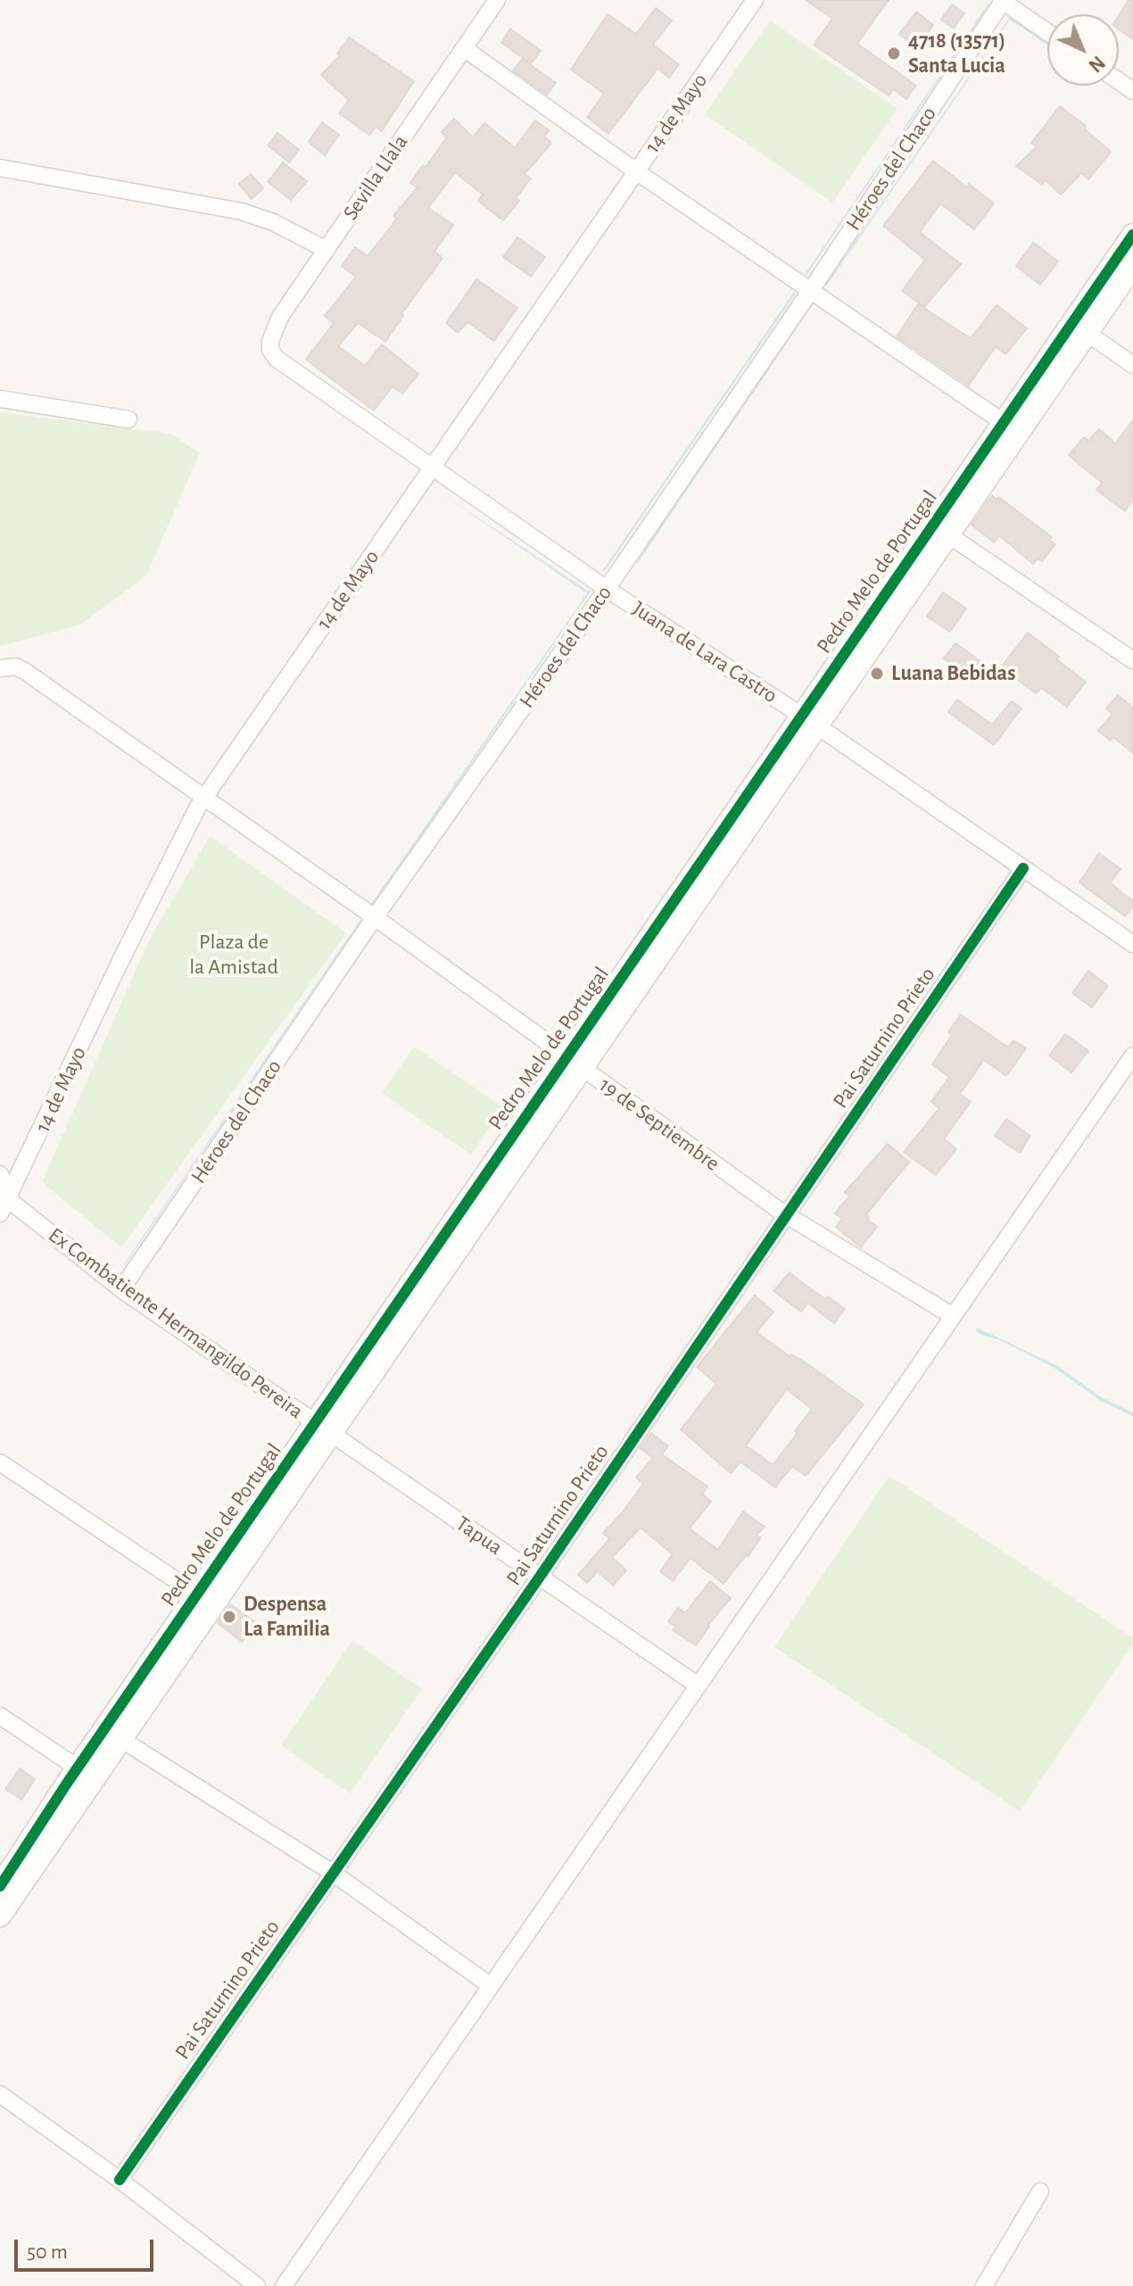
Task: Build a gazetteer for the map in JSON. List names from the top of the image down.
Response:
{
  "streets": {
    "street": [
      "14 de Mayo",
      "Héroes del Chaco",
      "Sevilla Llala",
      "Pedro Melo de Portugal",
      "Juana de Lara Castro",
      "Pai Saturnino Prieto",
      "19 de Septiembre",
      "Ex Combatiente Hermangildo Pereira",
      "Tapua"
    ]
  },
  "crossings": [
    ["14 de Mayo", "Juana de Lara Castro"],
    ["14 de Mayo", "19 de Septiembre"],
    ["14 de Mayo", "Ex Combatiente Hermangildo Pereira"],
    ["Héroes del Chaco", "Juana de Lara Castro"],
    ["Héroes del Chaco", "19 de Septiembre"],
    ["Héroes del Chaco", "Ex Combatiente Hermangildo Pereira"],
    ["Sevilla Llala", "Juana de Lara Castro"],
    ["Pedro Melo de Portugal", "Juana de Lara Castro"],
    ["Pedro Melo de Portugal", "19 de Septiembre"],
    ["Pedro Melo de Portugal", "Ex Combatiente Hermangildo Pereira"],
    ["Pedro Melo de Portugal", "Tapua"],
    ["Juana de Lara Castro", "Pai Saturnino Prieto"],
    ["Pai Saturnino Prieto", "19 de Septiembre"],
    ["Pai Saturnino Prieto", "Tapua"],
    ["Ex Combatiente Hermangildo Pereira", "Tapua"]
  ],
  "parks": ["Plaza de la Amistad"],
  "places": ["4718 (13571) Santa Lucia", "Luana Bebidas", "Despensa La Familia"],
  "scale_bar": "50 m",
  "north": "bottom right"
}
